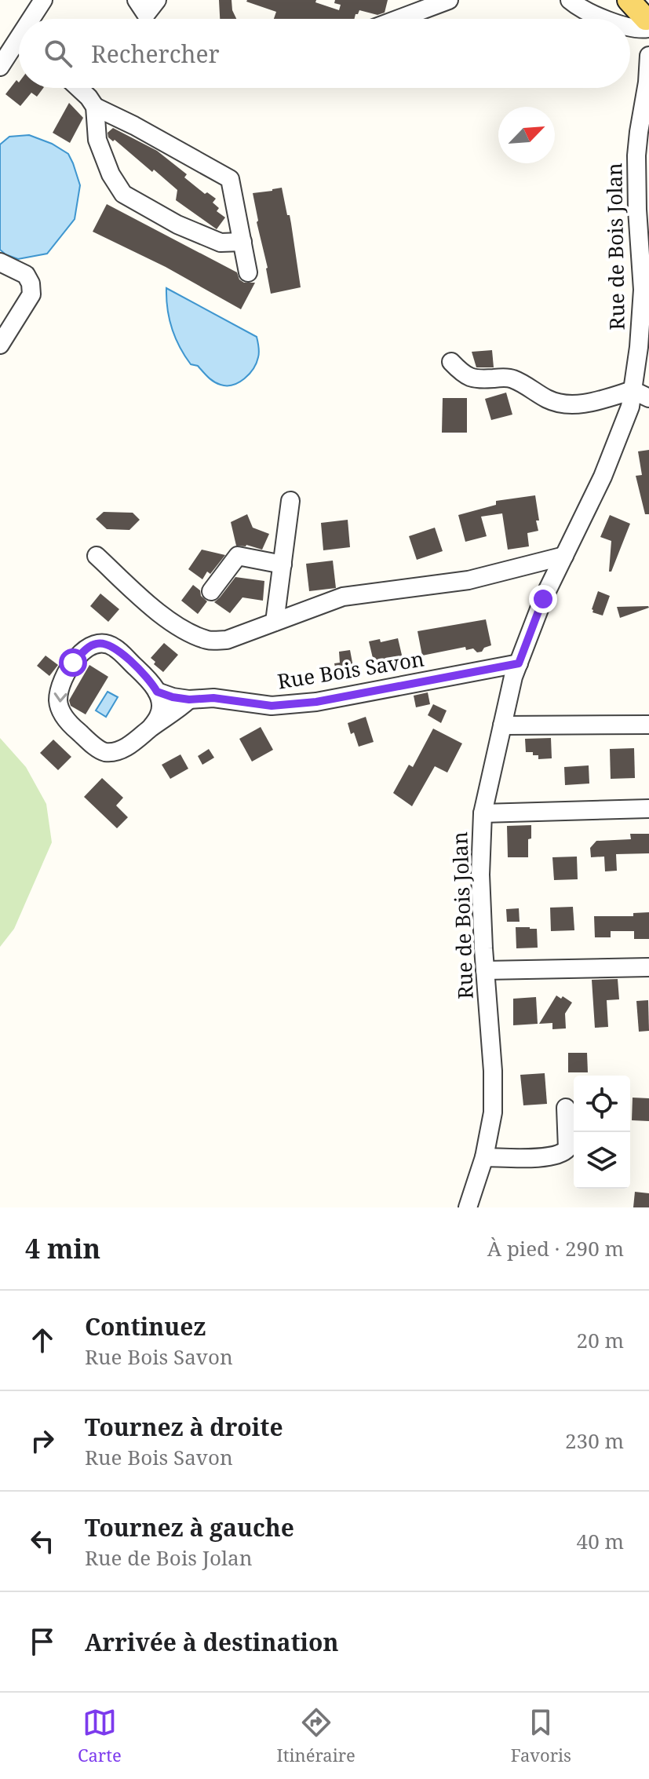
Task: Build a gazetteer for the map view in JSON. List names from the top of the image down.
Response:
{
  "streets": {
    "street": ["Rue de Bois Jolan", "Rue Bois Savon"]
  },
  "crossings": [
    ["Rue de Bois Jolan", "Rue Bois Savon"]
  ],
  "north": "top right",
  "page": {
    "search": "Rechercher",
    "heading": ["4 min", "À pied · 290 m"],
    "list": [
      ["Continuez", "Rue Bois Savon", "20 m"],
      ["Tournez à droite", "Rue Bois Savon", "230 m"],
      ["Tournez à gauche", "Rue de Bois Jolan", "40 m"],
      "Arrivée à destination"
    ],
    "nav": ["Carte", "Itinéraire", "Favoris"]
  }
}
